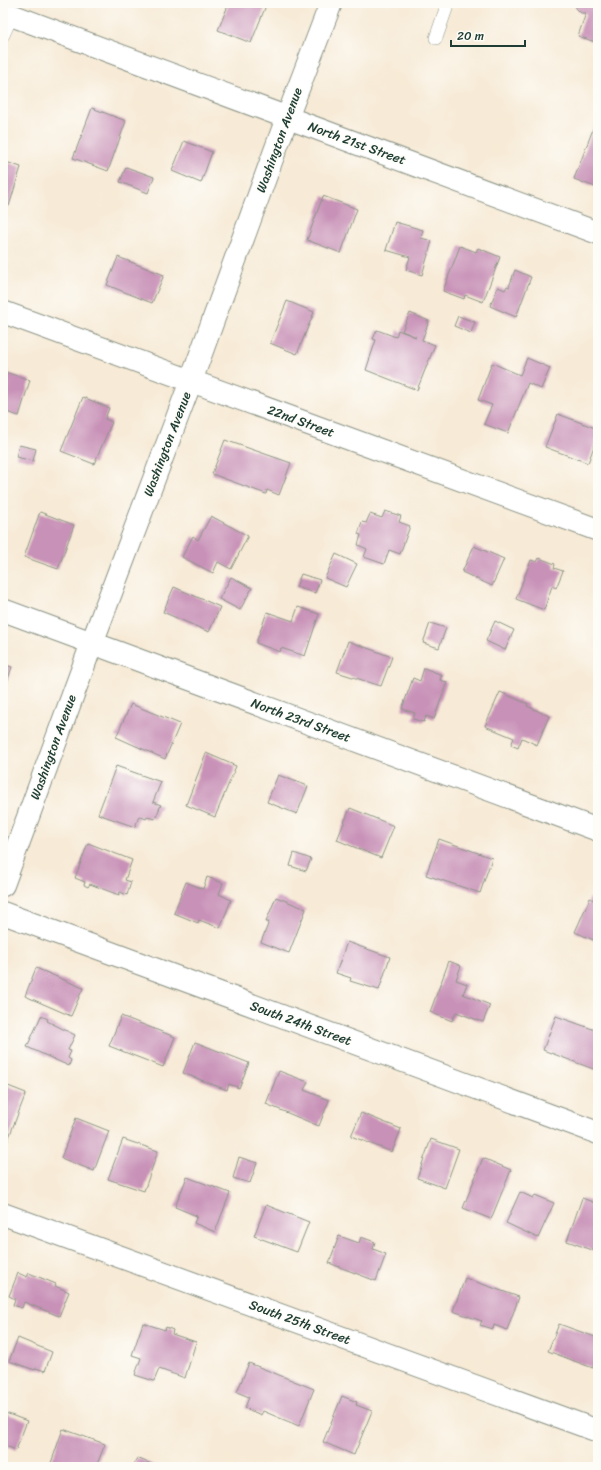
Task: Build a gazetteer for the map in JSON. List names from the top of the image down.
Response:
{
  "streets": {
    "street": [
      "Washington Avenue",
      "North 21st Street",
      "22nd Street",
      "North 23rd Street",
      "South 24th Street",
      "South 25th Street"
    ]
  },
  "crossings": [
    ["Washington Avenue", "North 21st Street"],
    ["Washington Avenue", "22nd Street"],
    ["Washington Avenue", "North 23rd Street"]
  ],
  "scale_bar": "20 m"
}
